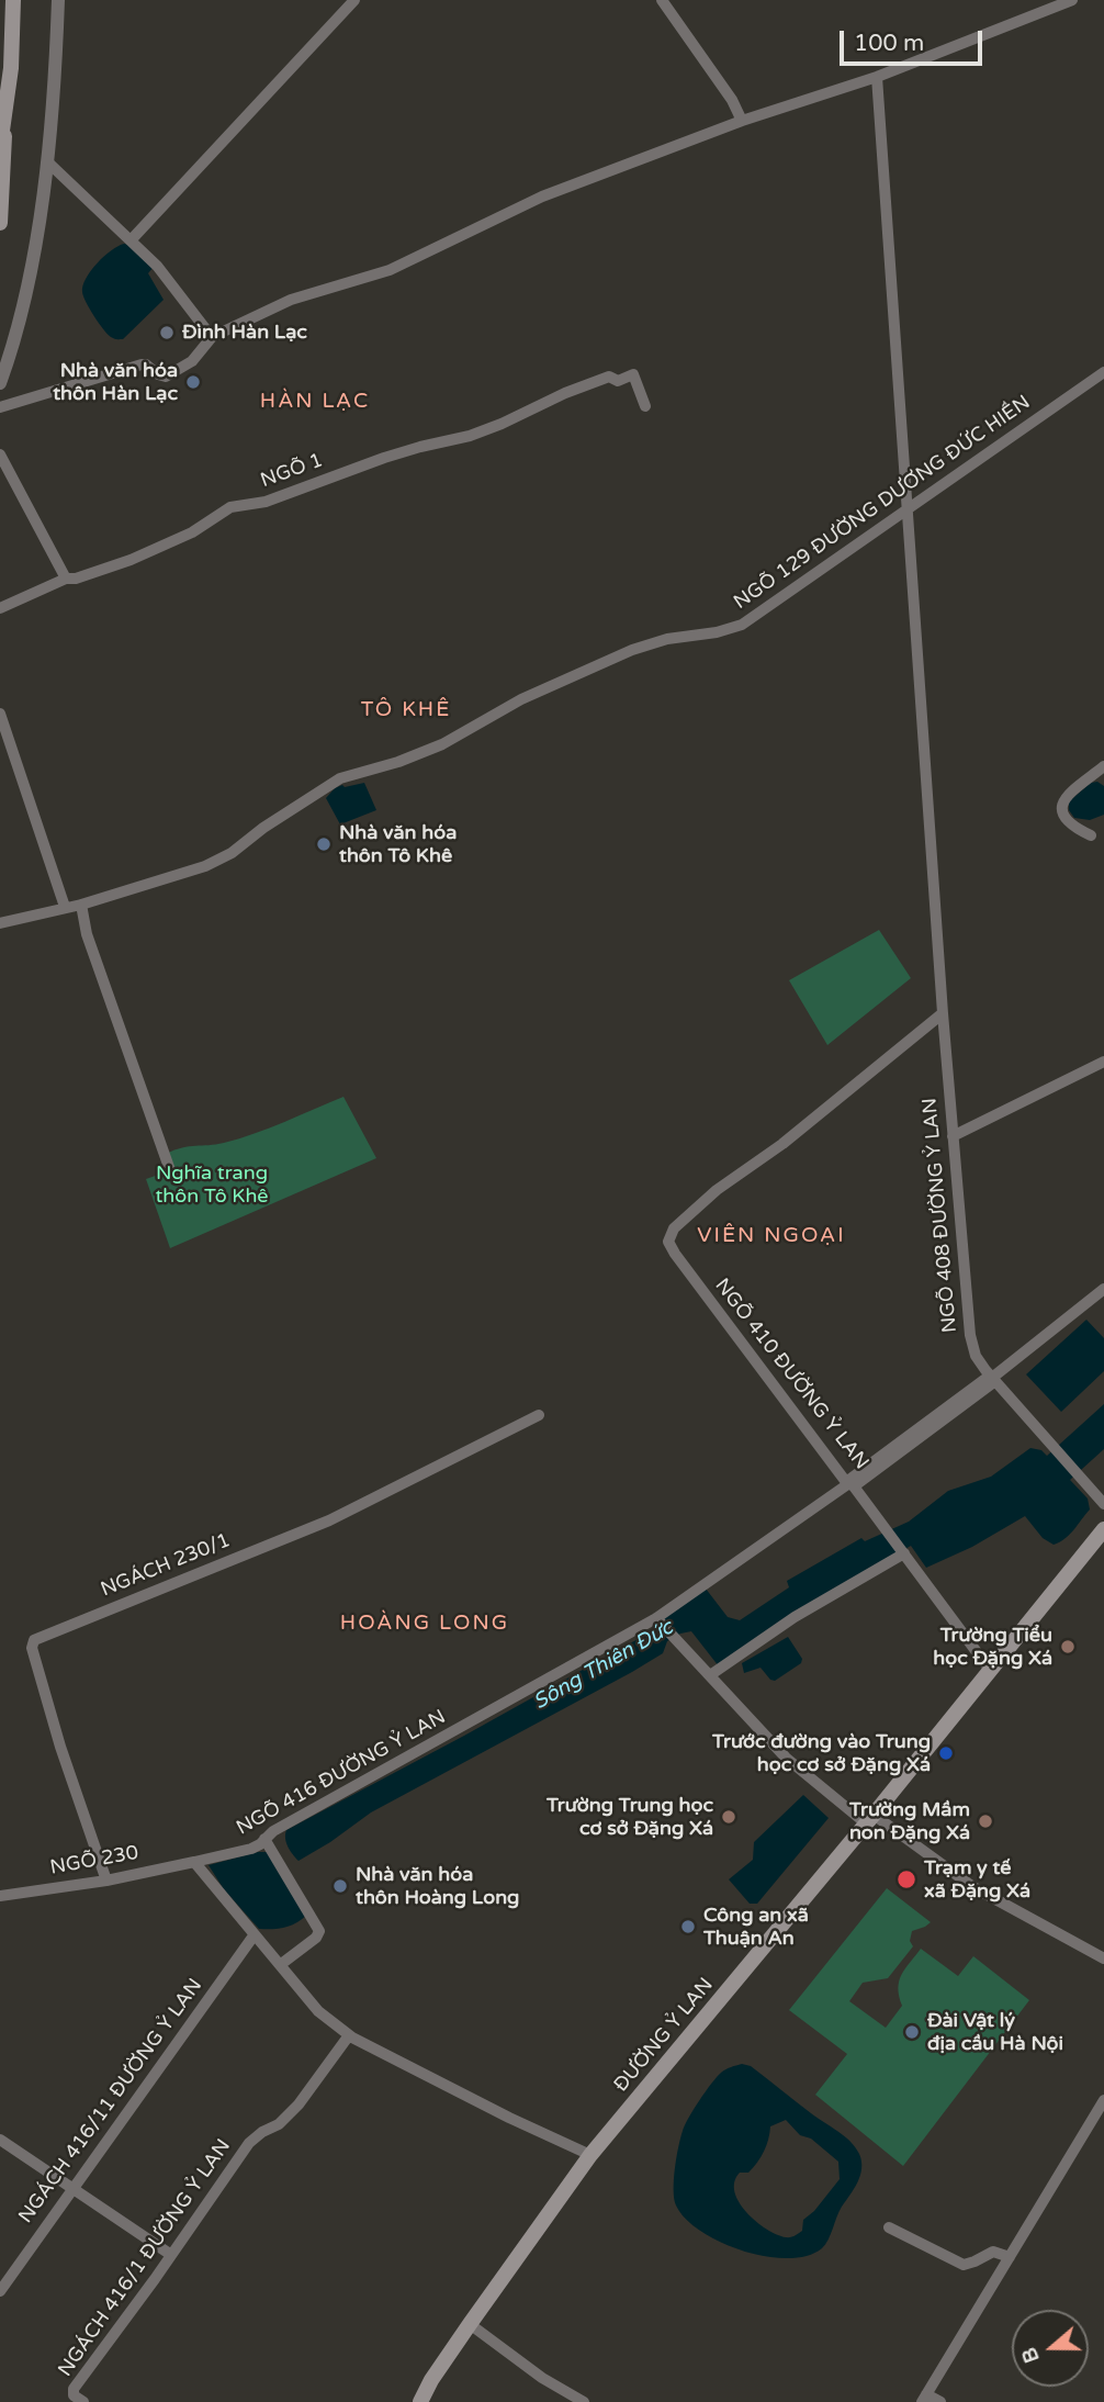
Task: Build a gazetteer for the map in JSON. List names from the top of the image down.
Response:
{
  "streets": {
    "main road": ["ĐƯỜNG Ỷ LAN"],
    "street": [
      "NGÕ 1",
      "NGÕ 129 ĐƯỜNG DƯƠNG ĐỨC HIỀN",
      "NGÕ 408 ĐƯỜNG Ỷ LAN",
      "NGÕ 410 ĐƯỜNG Ỷ LAN",
      "NGÁCH 230/1",
      "NGÕ 416 ĐƯỜNG Ỷ LAN",
      "NGÕ 230",
      "NGÁCH 416/11 ĐƯỜNG Ỷ LAN",
      "NGÁCH 416/1 ĐƯỜNG Ỷ LAN"
    ]
  },
  "crossings": [
    ["NGÕ 129 ĐƯỜNG DƯƠNG ĐỨC HIỀN", "NGÕ 408 ĐƯỜNG Ỷ LAN"],
    ["NGÕ 408 ĐƯỜNG Ỷ LAN", "NGÕ 410 ĐƯỜNG Ỷ LAN"],
    ["NGÕ 408 ĐƯỜNG Ỷ LAN", "NGÕ 416 ĐƯỜNG Ỷ LAN"],
    ["NGÕ 410 ĐƯỜNG Ỷ LAN", "NGÕ 416 ĐƯỜNG Ỷ LAN"],
    ["NGÕ 410 ĐƯỜNG Ỷ LAN", "ĐƯỜNG Ỷ LAN"],
    ["NGÁCH 230/1", "NGÕ 230"],
    ["NGÕ 416 ĐƯỜNG Ỷ LAN", "NGÕ 230"]
  ],
  "districts": [
    "HÀN LẠC",
    "TÔ KHÊ",
    "VIÊN NGOẠI",
    "HOÀNG LONG"
  ],
  "water": ["Sông Thiên Đức"],
  "parks": ["Nghĩa trang thôn Tô Khê"],
  "places": [
    "Đình Hàn Lạc",
    "Nhà văn hóa thôn Hàn Lạc",
    "Nhà văn hóa thôn Tô Khê",
    "Trường Tiểu học Đặng Xá",
    "Trước đường vào Trung học cơ sở Đặng Xá",
    "Trường Trung học cơ sở Đặng Xá",
    "Trường Mầm non Đặng Xá",
    "Trạm y tế xã Đặng Xá",
    "Nhà văn hóa thôn Hoàng Long",
    "Công an xã Thuận An",
    "Đài Vật lý địa cầu Hà Nội"
  ],
  "scale_bar": "100 m",
  "north": "left"
}
